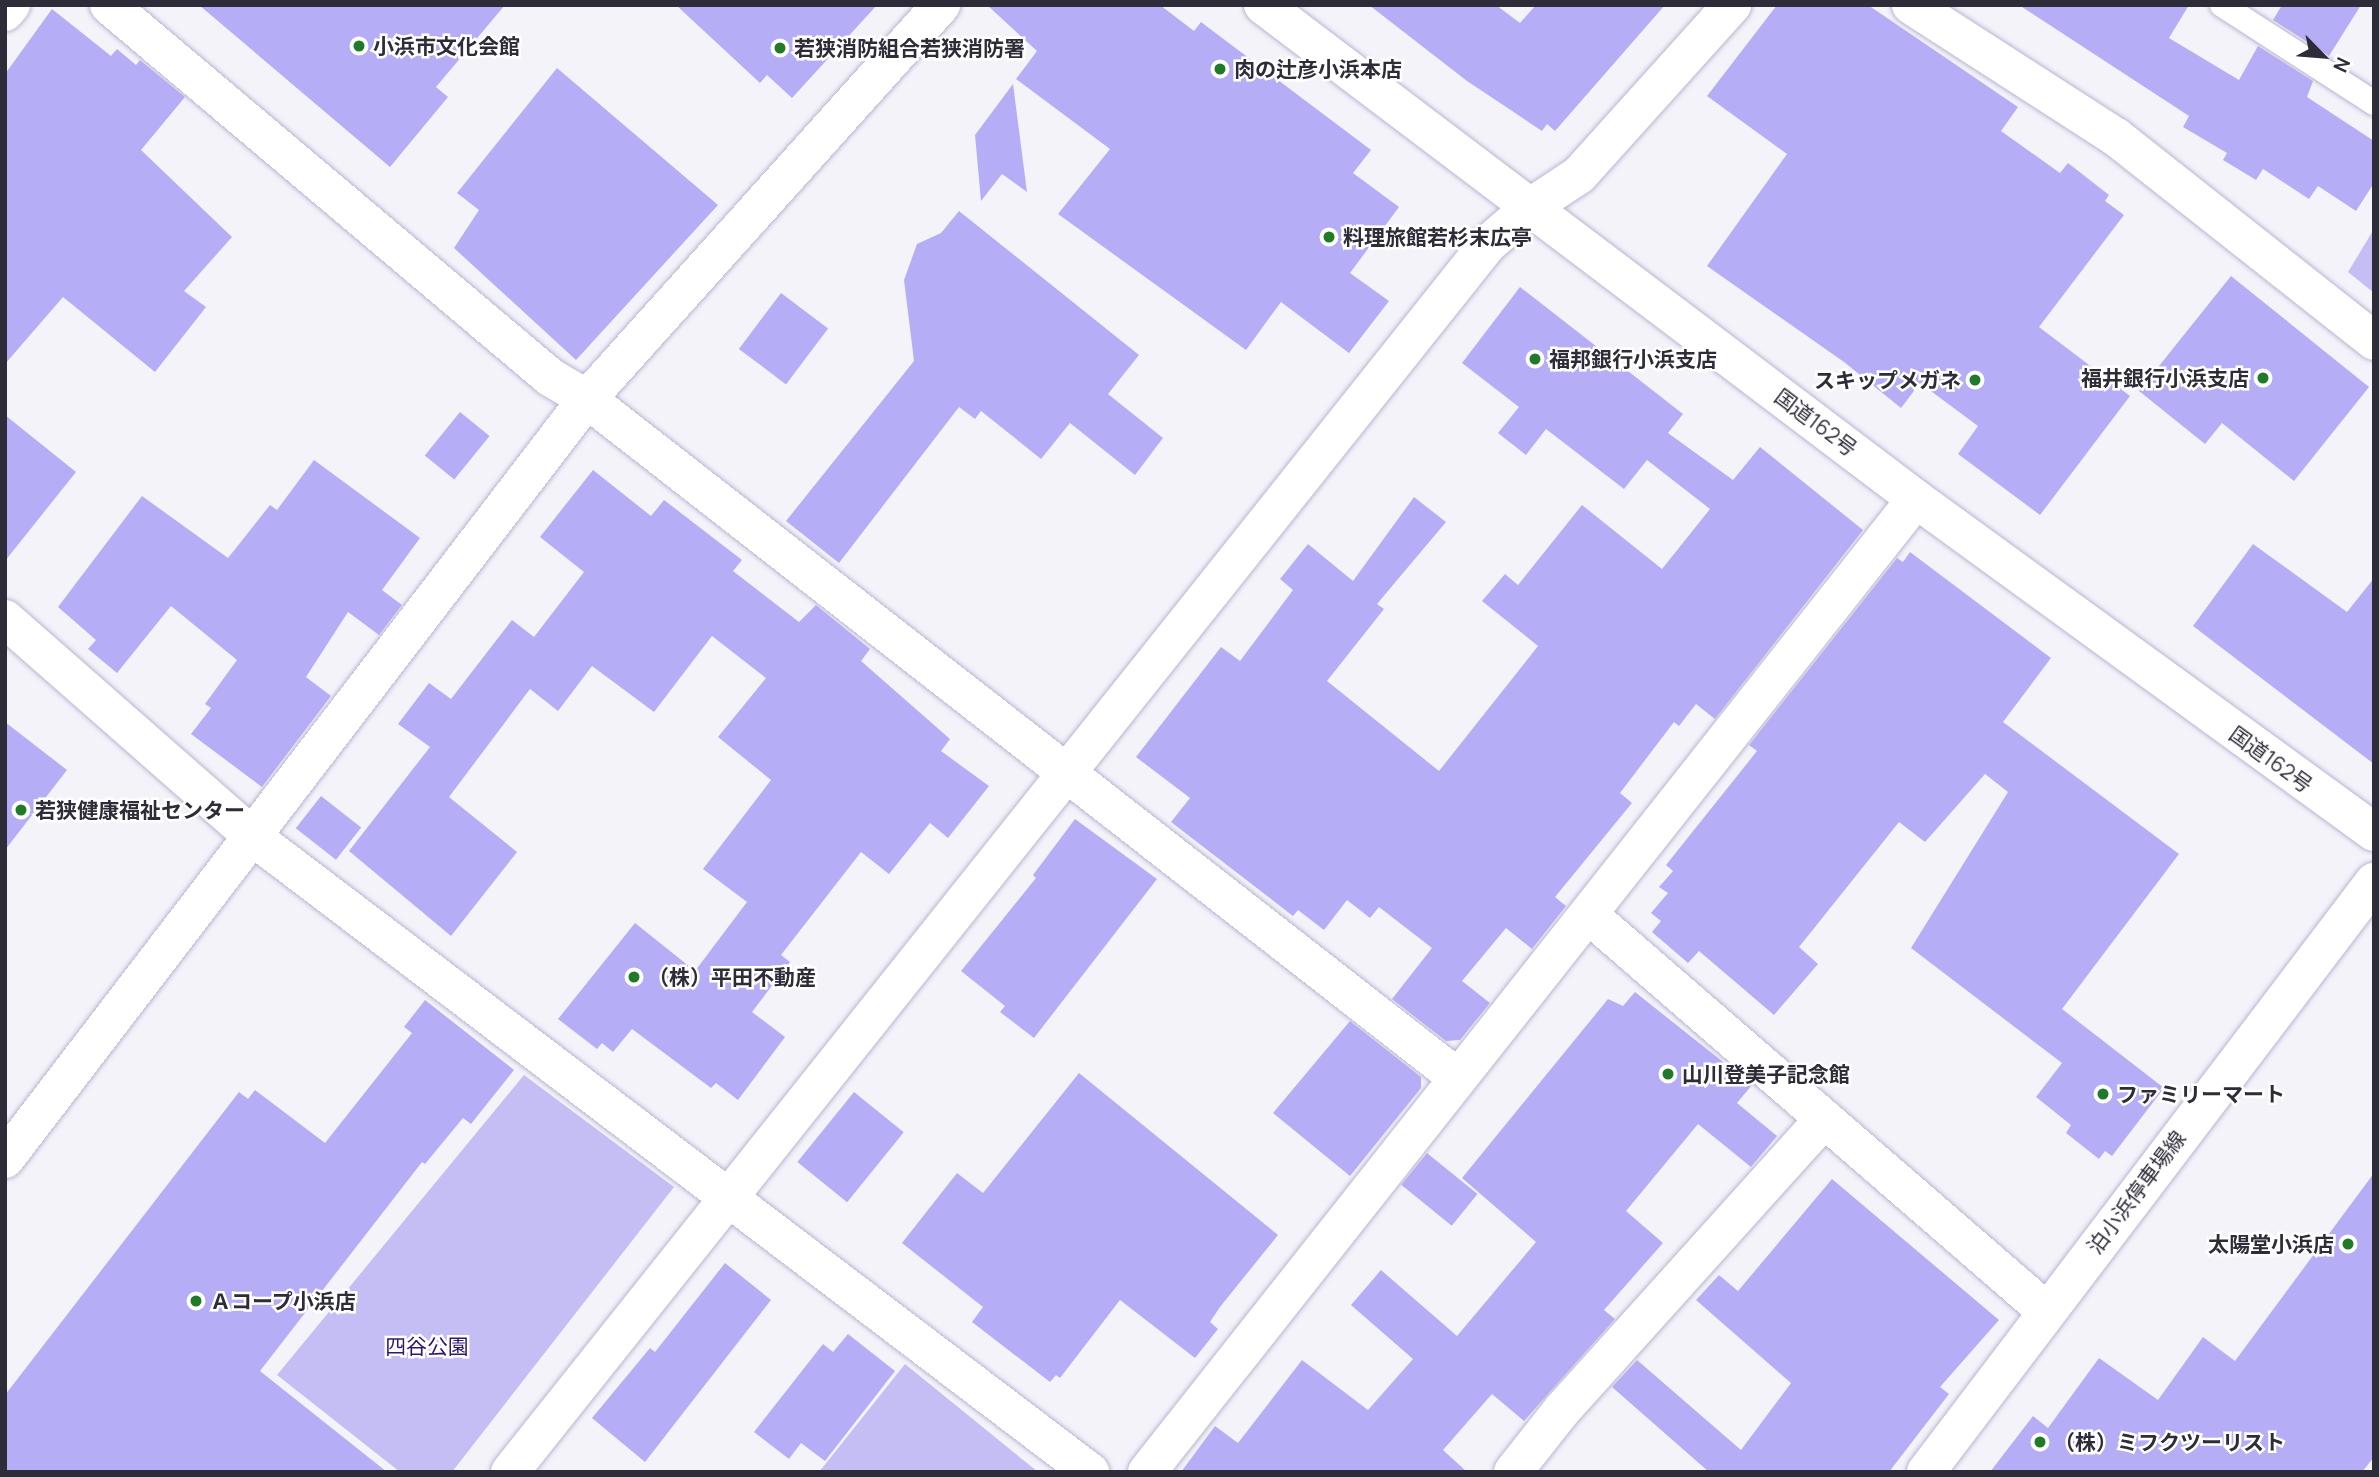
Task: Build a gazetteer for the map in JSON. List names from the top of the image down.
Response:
{
  "streets": {
    "main road": ["国道162号", "泊小浜停車場線"]
  },
  "parks": ["四谷公園"],
  "places": [
    "小浜市文化会館",
    "若狭消防組合若狭消防署",
    "肉の辻彦小浜本店",
    "料理旅館若杉末広亭",
    "福邦銀行小浜支店",
    "福井銀行小浜支店",
    "スキップメガネ",
    "若狭健康福祉センター",
    "（株）平田不動産",
    "山川登美子記念館",
    "ファミリーマート",
    "太陽堂小浜店",
    "Ａコープ小浜店",
    "（株）ミフクツーリスト"
  ],
  "north": "bottom right"
}
